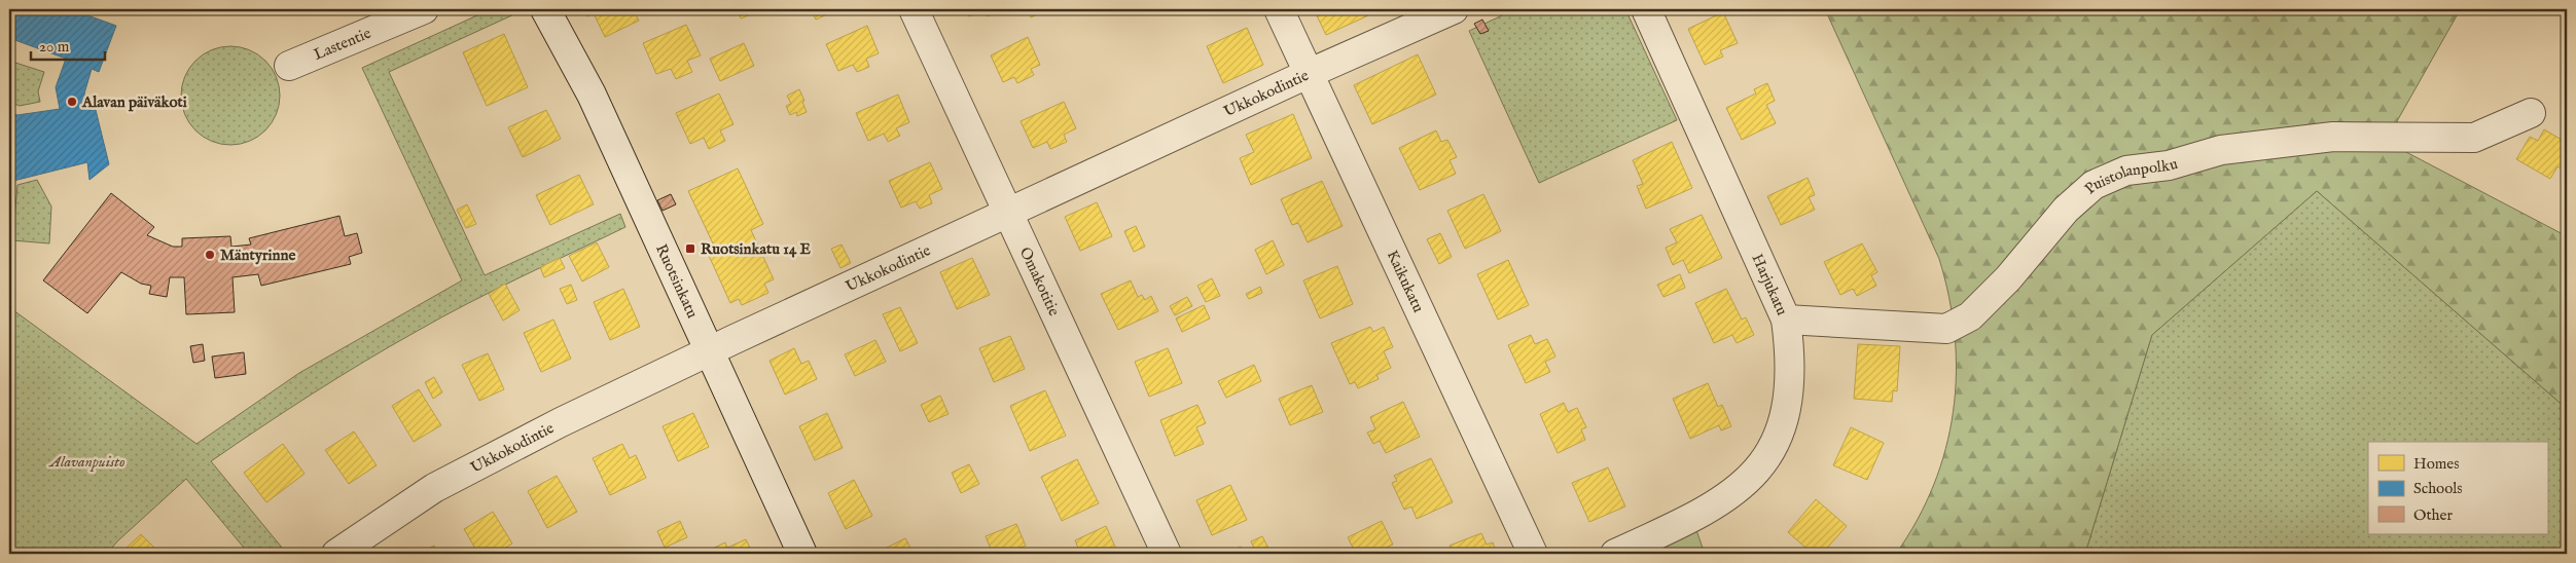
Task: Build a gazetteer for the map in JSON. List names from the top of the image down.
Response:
{
  "streets": {
    "street": [
      "Lastentie",
      "Ukkokodintie",
      "Puistolanpolku",
      "Ruotsinkatu",
      "Omakotitie",
      "Kaikukatu",
      "Harjukatu"
    ]
  },
  "crossings": [
    ["Ukkokodintie", "Ruotsinkatu"],
    ["Ukkokodintie", "Omakotitie"],
    ["Ukkokodintie", "Kaikukatu"],
    ["Puistolanpolku", "Harjukatu"]
  ],
  "parks": ["Alavanpuisto"],
  "places": {
    "other": ["Alavan päiväkoti", "Mäntyrinne"],
    "transit": ["Ruotsinkatu 14 E"]
  },
  "legend": ["Homes", "Schools", "Other"],
  "scale_bar": "20 m"
}
